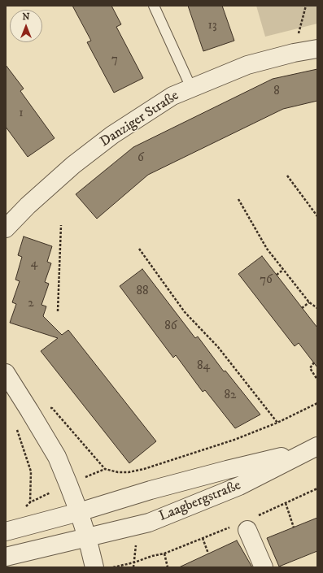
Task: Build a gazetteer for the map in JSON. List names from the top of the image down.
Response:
{
  "streets": {
    "street": ["Danziger Straße", "Laagbergstraße"]
  },
  "house_numbers": [
    "13",
    "7",
    "8",
    "1",
    "6",
    "4",
    "76",
    "88",
    "2",
    "86",
    "84",
    "82"
  ],
  "north": "top"
}
